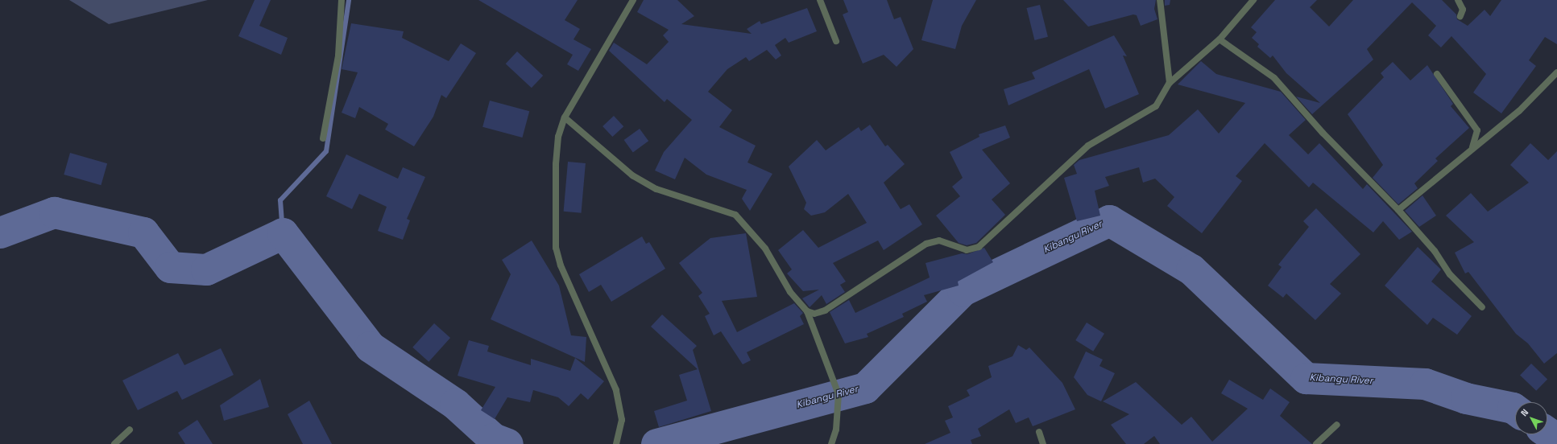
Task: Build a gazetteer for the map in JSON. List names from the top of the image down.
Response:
{
  "water": ["Kibangu River"],
  "north": "top left"
}
